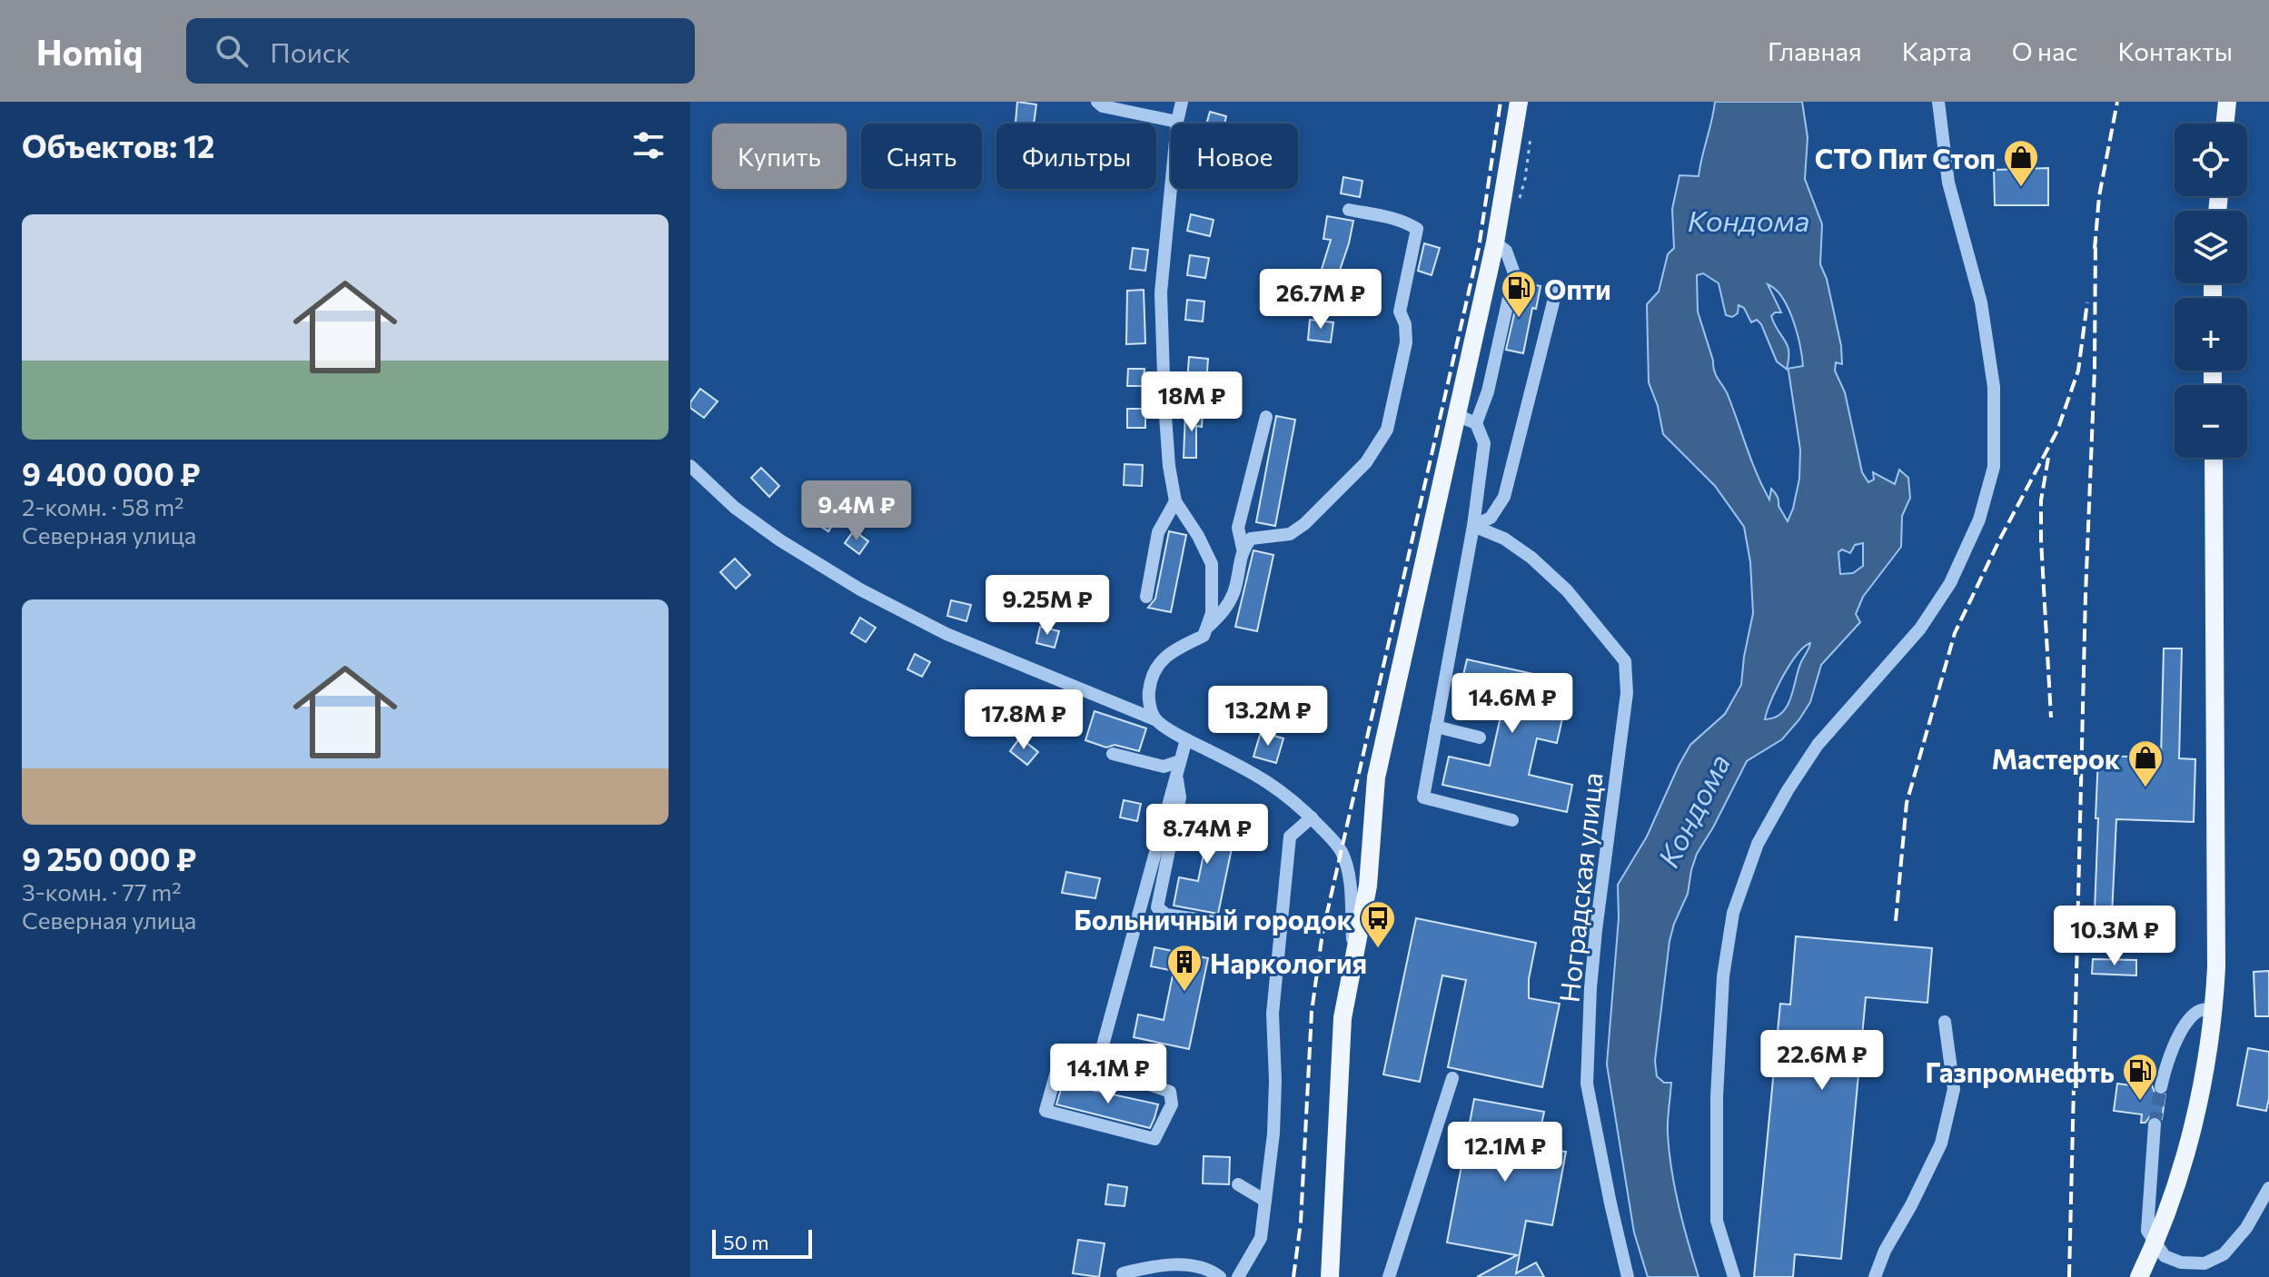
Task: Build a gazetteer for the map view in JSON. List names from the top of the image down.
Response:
{
  "streets": {
    "street": ["Ноградская улица"]
  },
  "water": ["Кондома"],
  "places": {
    "shop": ["СТО Пит Стоп", "Мастерок"],
    "fuel station": ["Опти", "Газпромнефть"],
    "bus stop": ["Больничный городок"],
    "building": ["Наркология"]
  },
  "scale_bar": "50 m",
  "page": {
    "header": "Homiq",
    "search": "Поиск",
    "nav": [
      "Главная",
      "Карта",
      "О нас",
      "Контакты"
    ],
    "heading": "Объектов: 12",
    "map_buttons": ["+", "−"],
    "chip": [
      "Купить",
      "Снять",
      "Фильтры",
      "Новое"
    ],
    "list": [
      {
        "name": "9 400 000 ₽",
        "note": "2-комн. · 58 m² · Северная улица"
      },
      {
        "name": "9 250 000 ₽",
        "note": "3-комн. · 77 m² · Северная улица"
      }
    ],
    "price": [
      "26.7M ₽",
      "18M ₽",
      "9.4M ₽",
      "9.25M ₽",
      "14.6M ₽",
      "13.2M ₽",
      "17.8M ₽",
      "8.74M ₽",
      "10.3M ₽",
      "22.6M ₽",
      "14.1M ₽",
      "12.1M ₽"
    ],
    "scale": "50 m"
  }
}
